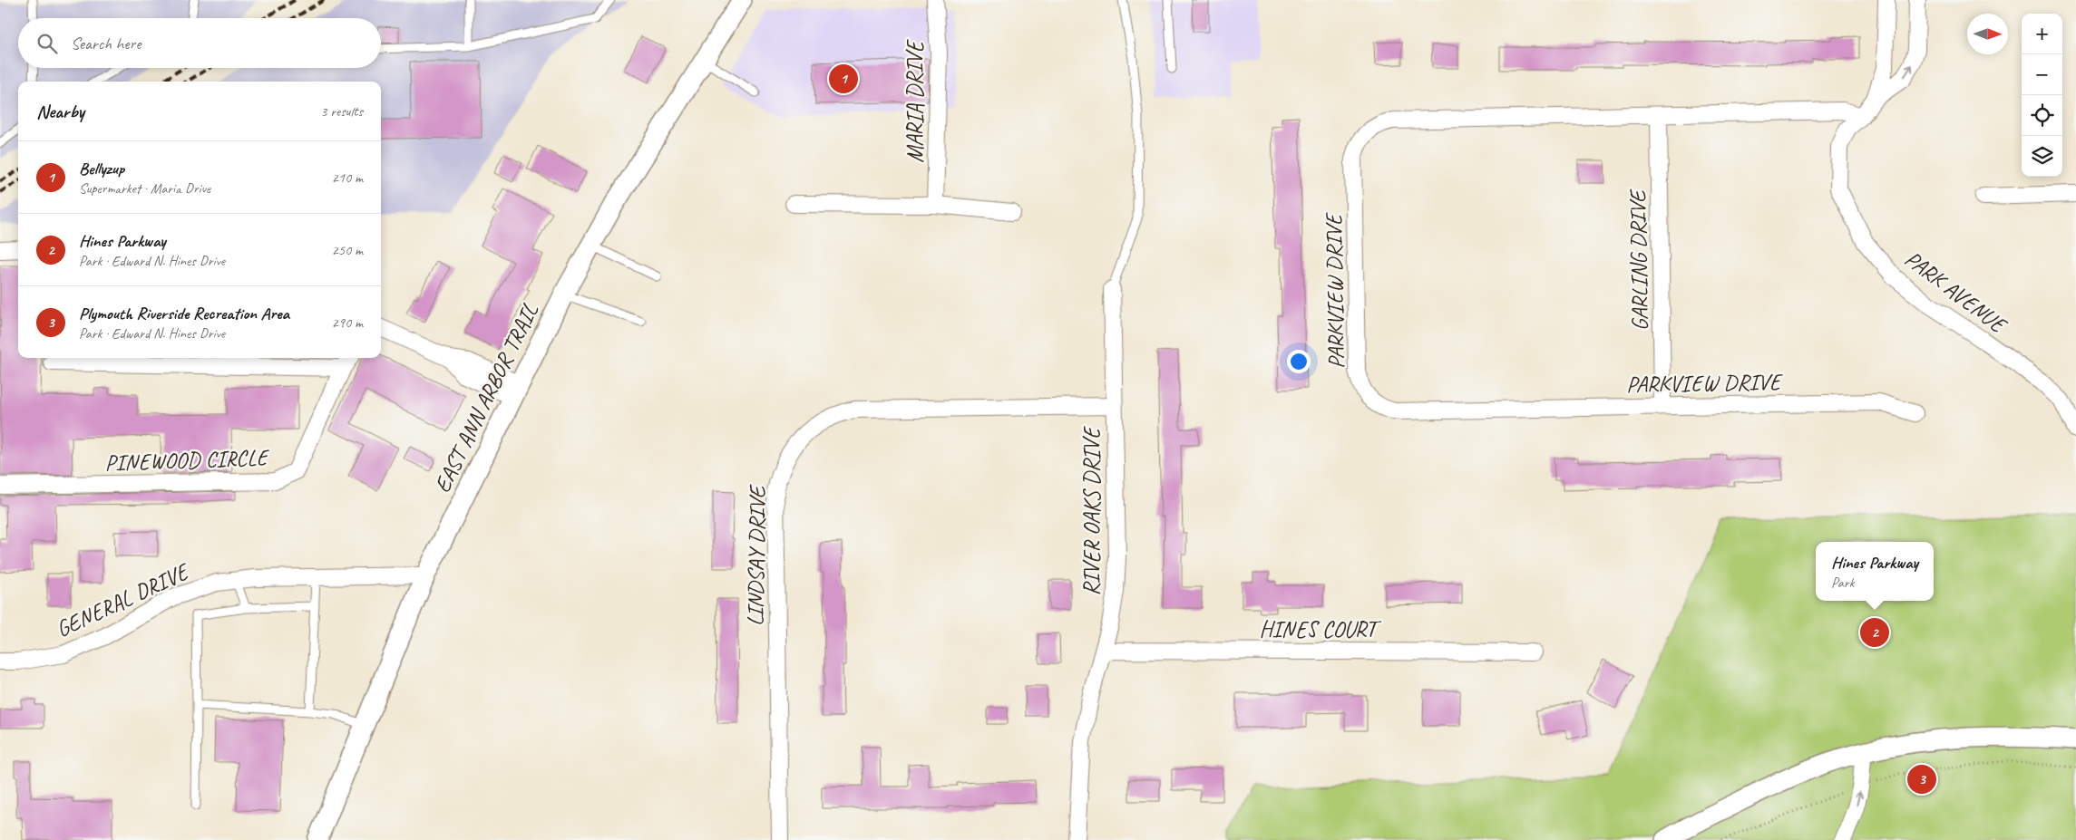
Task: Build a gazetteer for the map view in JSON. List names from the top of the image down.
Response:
{
  "streets": {
    "street": [
      "MARIA DRIVE",
      "GARLING DRIVE",
      "PARK AVENUE",
      "PARKVIEW DRIVE",
      "EAST ANN ARBOR TRAIL",
      "PINEWOOD CIRCLE",
      "RIVER OAKS DRIVE",
      "LINDSAY DRIVE",
      "GENERAL DRIVE",
      "HINES COURT"
    ]
  },
  "crossings": [
    ["GARLING DRIVE", "PARKVIEW DRIVE"],
    ["PARK AVENUE", "PARKVIEW DRIVE"],
    ["EAST ANN ARBOR TRAIL", "GENERAL DRIVE"],
    ["RIVER OAKS DRIVE", "LINDSAY DRIVE"],
    ["RIVER OAKS DRIVE", "HINES COURT"]
  ],
  "north": "right",
  "page": {
    "map_buttons": ["+", "−"],
    "search": "Search here",
    "pins": ["1", "2", "3"],
    "heading": ["Nearby", "3 results"],
    "list": [
      {
        "mark": "1",
        "name": "Bellyzup",
        "note": "Supermarket · Maria Drive",
        "value": "210 m"
      },
      {
        "mark": "2",
        "name": "Hines Parkway",
        "note": "Park · Edward N. Hines Drive",
        "value": "250 m"
      },
      {
        "mark": "3",
        "name": "Plymouth Riverside Recreation Area",
        "note": "Park · Edward N. Hines Drive",
        "value": "290 m"
      }
    ],
    "popup": ["Hines Parkway", "Park"]
  }
}
